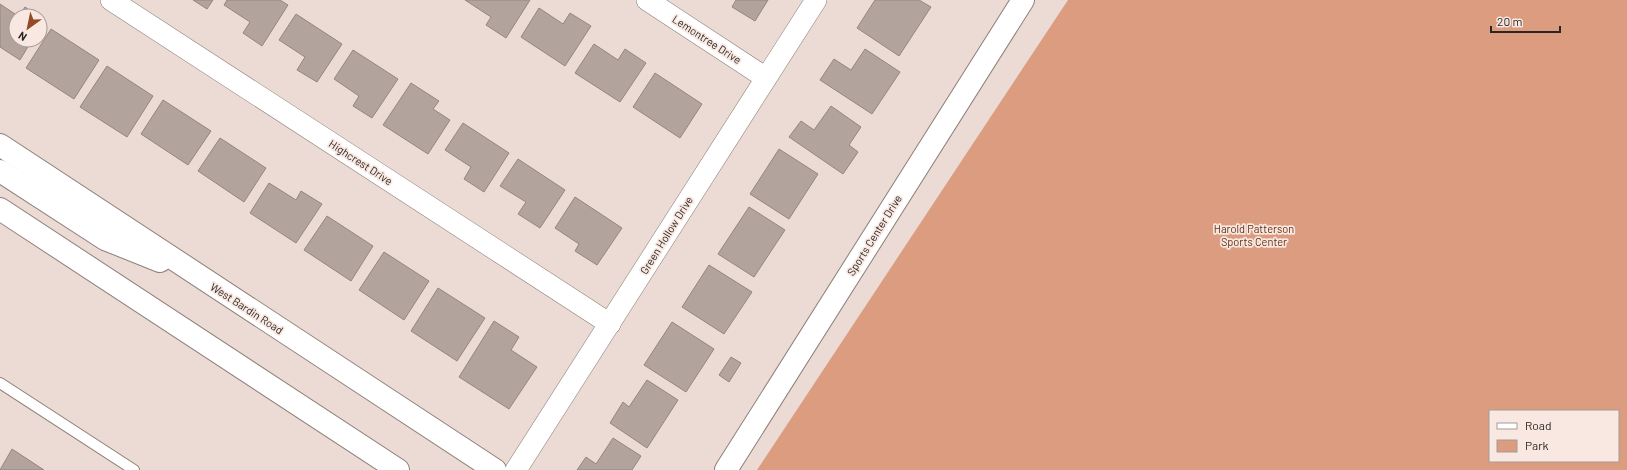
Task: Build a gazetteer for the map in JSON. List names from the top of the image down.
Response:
{
  "streets": {
    "main road": ["Sports Center Drive", "West Bardin Road"],
    "street": ["Lemontree Drive", "Highcrest Drive", "Green Hollow Drive"]
  },
  "crossings": [
    ["Lemontree Drive", "Green Hollow Drive"],
    ["Highcrest Drive", "Green Hollow Drive"]
  ],
  "parks": ["Harold Patterson Sports Center"],
  "legend": ["Road", "Park"],
  "scale_bar": "20 m",
  "north": "bottom left"
}
